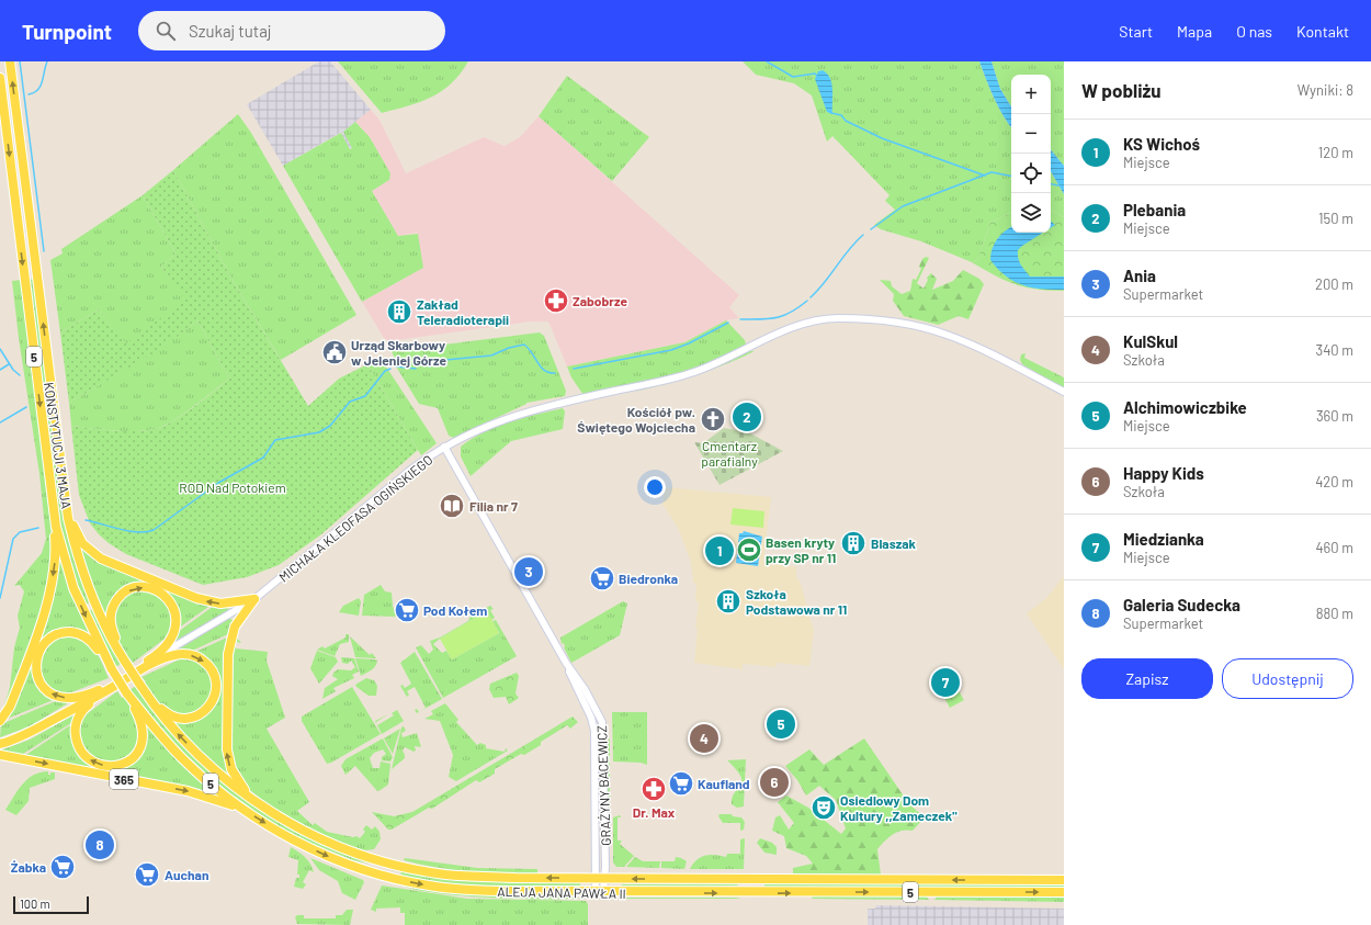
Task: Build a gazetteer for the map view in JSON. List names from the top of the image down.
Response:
{
  "streets": {
    "main road": [
      "5",
      "KONSTYTUCJI 3 MAJA",
      "MICHAŁA KLEOFASA OGIŃSKIEGO",
      "365",
      "ALEJA JANA PAWŁA II"
    ],
    "street": ["GRAŻYNY BACEWICZ"]
  },
  "crossings": [
    ["KONSTYTUCJI 3 MAJA", "ALEJA JANA PAWŁA II"],
    ["MICHAŁA KLEOFASA OGIŃSKIEGO", "GRAŻYNY BACEWICZ"],
    ["365", "ALEJA JANA PAWŁA II"],
    ["GRAŻYNY BACEWICZ", "ALEJA JANA PAWŁA II"]
  ],
  "parks": ["Cmentarz parafialny", "ROD Nad Potokiem"],
  "places": {
    "pharmacy": ["Zabobrze", "Dr. Max"],
    "building": ["Zakład Teleradioterapii", "Blaszak", "Szkoła Podstawowa nr 11"],
    "public building": ["Urząd Skarbowy w Jeleniej Górze"],
    "church": ["Kościół pw. Świętego Wojciecha"],
    "library": ["Filia nr 7"],
    "sports": ["Basen kryty przy SP nr 11"],
    "supermarket": [
      "Biedronka",
      "Pod Kołem",
      "Kaufland",
      "Żabka",
      "Auchan"
    ],
    "theatre": ["Osiedlowy Dom Kultury ,,Zameczek\""]
  },
  "scale_bar": "100 m",
  "page": {
    "header": "Turnpoint",
    "search": "Szukaj tutaj",
    "nav": [
      "Start",
      "Mapa",
      "O nas",
      "Kontakt"
    ],
    "heading": ["W pobliżu", "Wyniki: 8"],
    "map_buttons": ["+", "−"],
    "list": [
      {
        "mark": "1",
        "name": "KS Wichoś",
        "note": "Miejsce",
        "value": "120 m"
      },
      {
        "mark": "2",
        "name": "Plebania",
        "note": "Miejsce",
        "value": "150 m"
      },
      {
        "mark": "3",
        "name": "Ania",
        "note": "Supermarket",
        "value": "200 m"
      },
      {
        "mark": "4",
        "name": "KulSkul",
        "note": "Szkoła",
        "value": "340 m"
      },
      {
        "mark": "5",
        "name": "Alchimowiczbike",
        "note": "Miejsce",
        "value": "360 m"
      },
      {
        "mark": "6",
        "name": "Happy Kids",
        "note": "Szkoła",
        "value": "420 m"
      },
      {
        "mark": "7",
        "name": "Miedzianka",
        "note": "Miejsce",
        "value": "460 m"
      },
      {
        "mark": "8",
        "name": "Galeria Sudecka",
        "note": "Supermarket",
        "value": "880 m"
      }
    ],
    "pins": [
      "2",
      "1",
      "3",
      "7",
      "5",
      "4",
      "6",
      "8"
    ],
    "buttons": ["Zapisz", "Udostępnij"],
    "scale": "100 m"
  }
}
